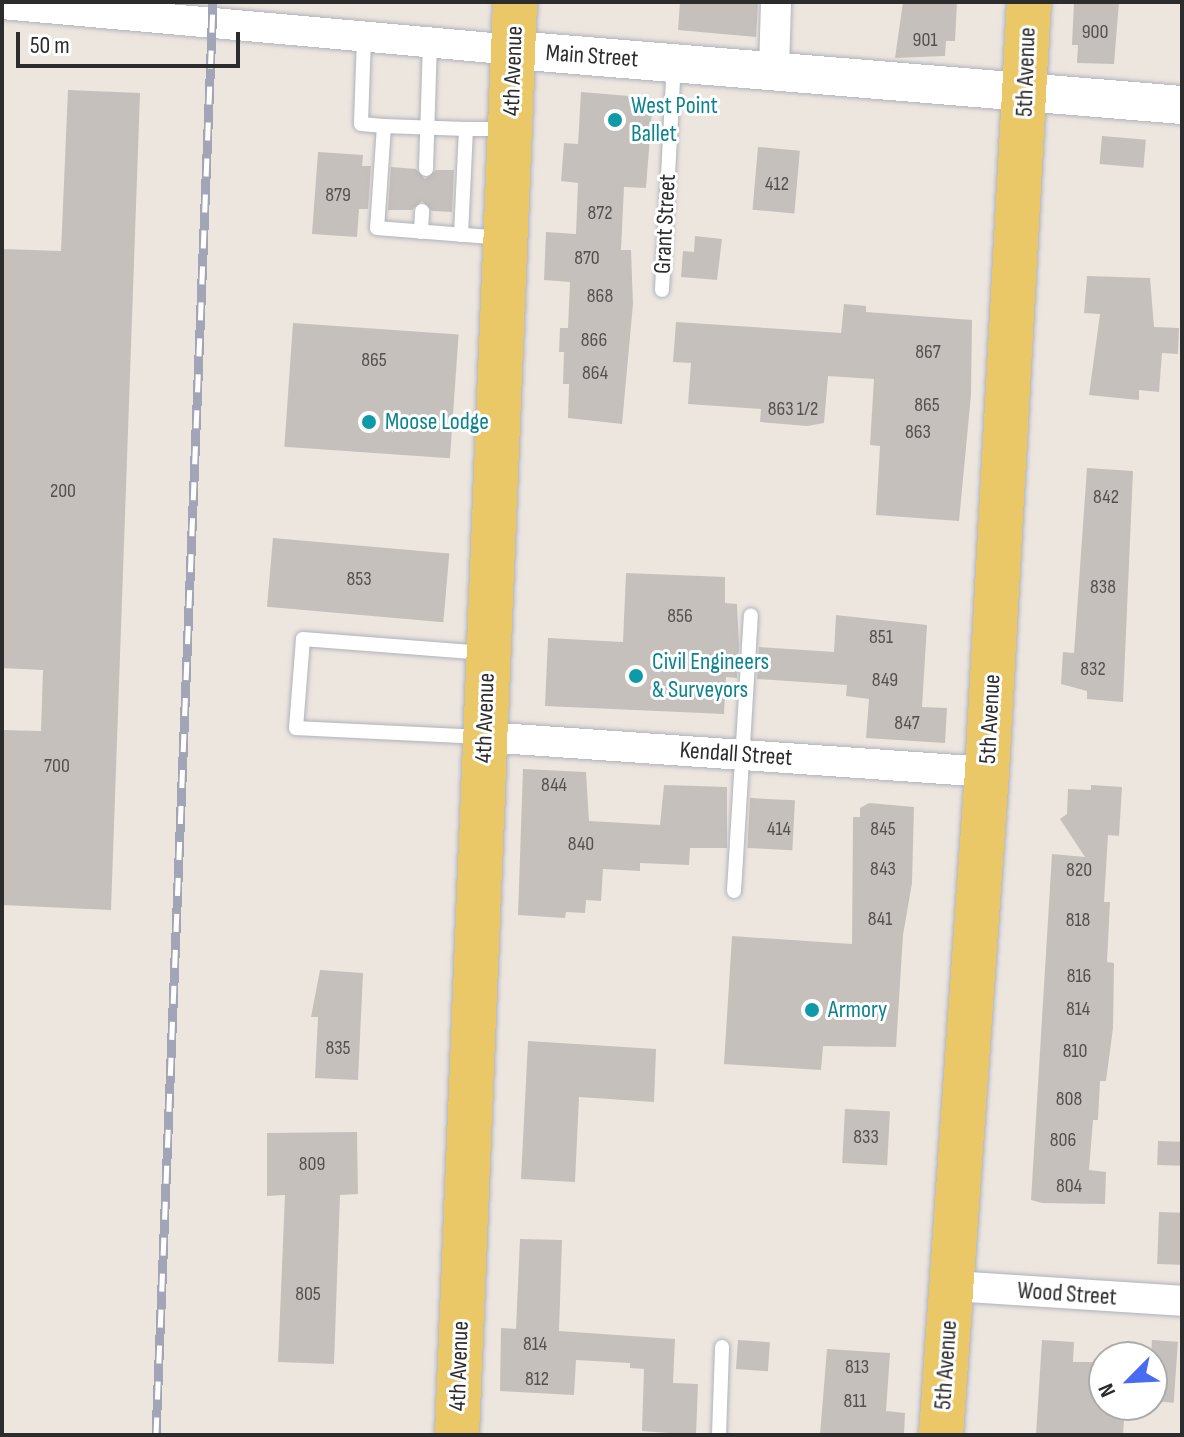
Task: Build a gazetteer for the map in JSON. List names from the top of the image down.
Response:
{
  "streets": {
    "main road": ["4th Avenue", "5th Avenue"],
    "street": ["Main Street", "Kendall Street", "Wood Street"],
    "lane": ["Grant Street"]
  },
  "crossings": [
    ["Main Street", "4th Avenue"],
    ["Main Street", "5th Avenue"],
    ["Main Street", "Grant Street"],
    ["4th Avenue", "Kendall Street"],
    ["5th Avenue", "Kendall Street"],
    ["5th Avenue", "Wood Street"]
  ],
  "places": [
    "West Point Ballet",
    "Moose Lodge",
    "Civil Engineers & Surveyors",
    "Armory"
  ],
  "house_numbers": [
    "900",
    "901",
    "412",
    "879",
    "872",
    "870",
    "868",
    "866",
    "867",
    "865",
    "864",
    "865",
    "863 1/2",
    "863",
    "200",
    "842",
    "853",
    "838",
    "856",
    "851",
    "832",
    "849",
    "847",
    "700",
    "844",
    "414",
    "845",
    "840",
    "843",
    "820",
    "841",
    "818",
    "816",
    "814",
    "835",
    "810",
    "808",
    "833",
    "806",
    "809",
    "804",
    "805",
    "814",
    "813",
    "812",
    "811"
  ],
  "scale_bar": "50 m",
  "north": "bottom left"
}
